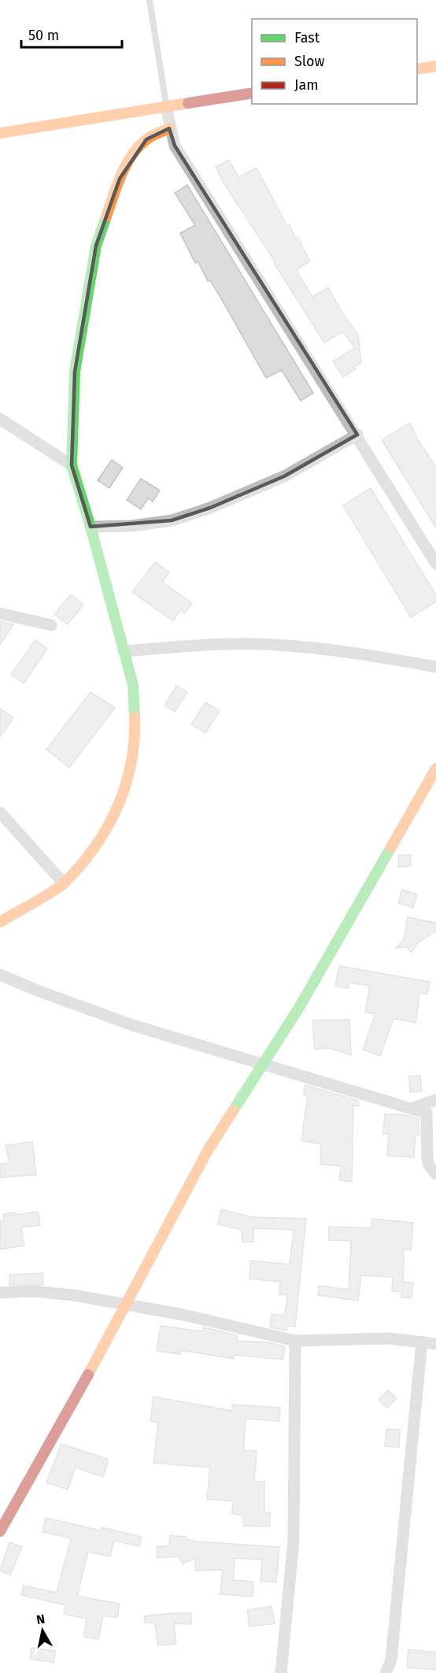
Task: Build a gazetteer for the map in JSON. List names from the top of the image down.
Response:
{
  "legend": ["Fast", "Slow", "Jam"],
  "scale_bar": "50 m",
  "north": "top"
}
